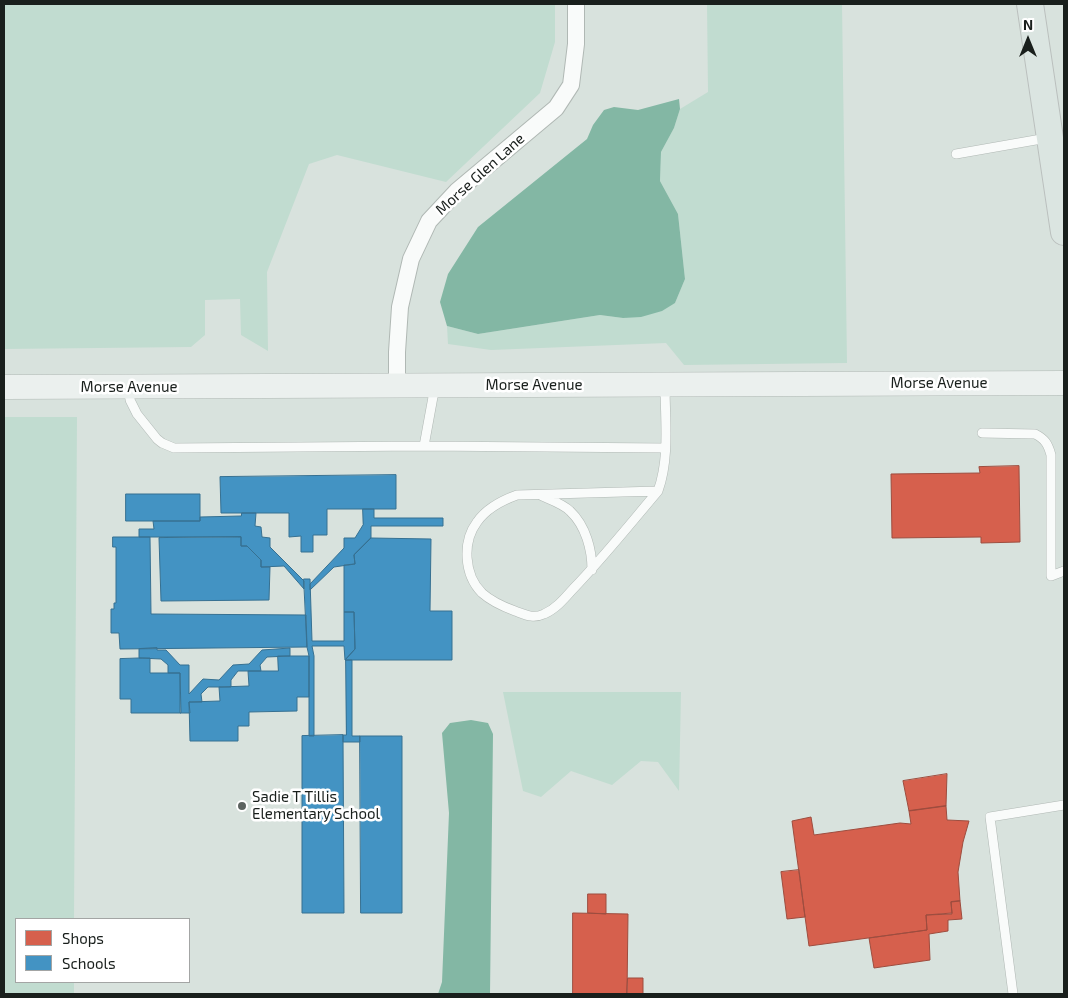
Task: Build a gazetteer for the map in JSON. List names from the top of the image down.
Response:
{
  "streets": {
    "street": ["Morse Glen Lane", "Morse Avenue"]
  },
  "crossings": [
    ["Morse Glen Lane", "Morse Avenue"]
  ],
  "places": ["Sadie T Tillis Elementary School"],
  "legend": ["Shops", "Schools"],
  "north": "top"
}
